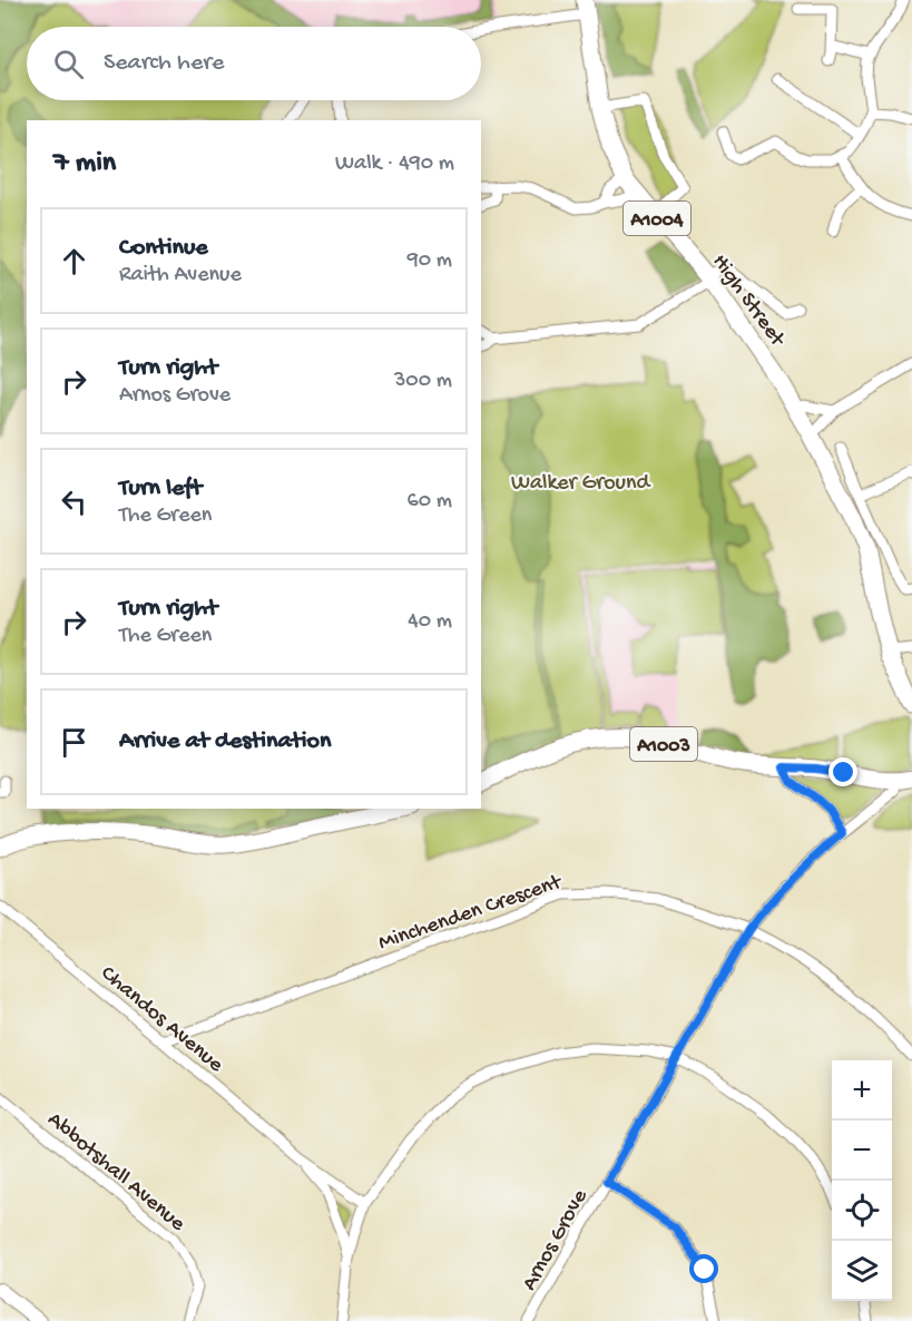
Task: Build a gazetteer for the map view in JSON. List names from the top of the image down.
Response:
{
  "streets": {
    "main road": ["A1004", "High Street", "A1003"],
    "street": [
      "Minchenden Crescent",
      "Chandos Avenue",
      "Abbotshall Avenue",
      "Arnos Grove"
    ]
  },
  "crossings": [
    ["A1004", "High Street"],
    ["A1003", "Arnos Grove"],
    ["Minchenden Crescent", "Chandos Avenue"],
    ["Minchenden Crescent", "Arnos Grove"]
  ],
  "parks": ["Walker Ground"],
  "page": {
    "search": "Search here",
    "heading": ["7 min", "Walk · 490 m"],
    "list": [
      ["Continue", "Raith Avenue", "90 m"],
      ["Turn right", "Arnos Grove", "300 m"],
      ["Turn left", "The Green", "60 m"],
      ["Turn right", "The Green", "40 m"],
      "Arrive at destination"
    ],
    "map_buttons": ["+", "−"]
  }
}
